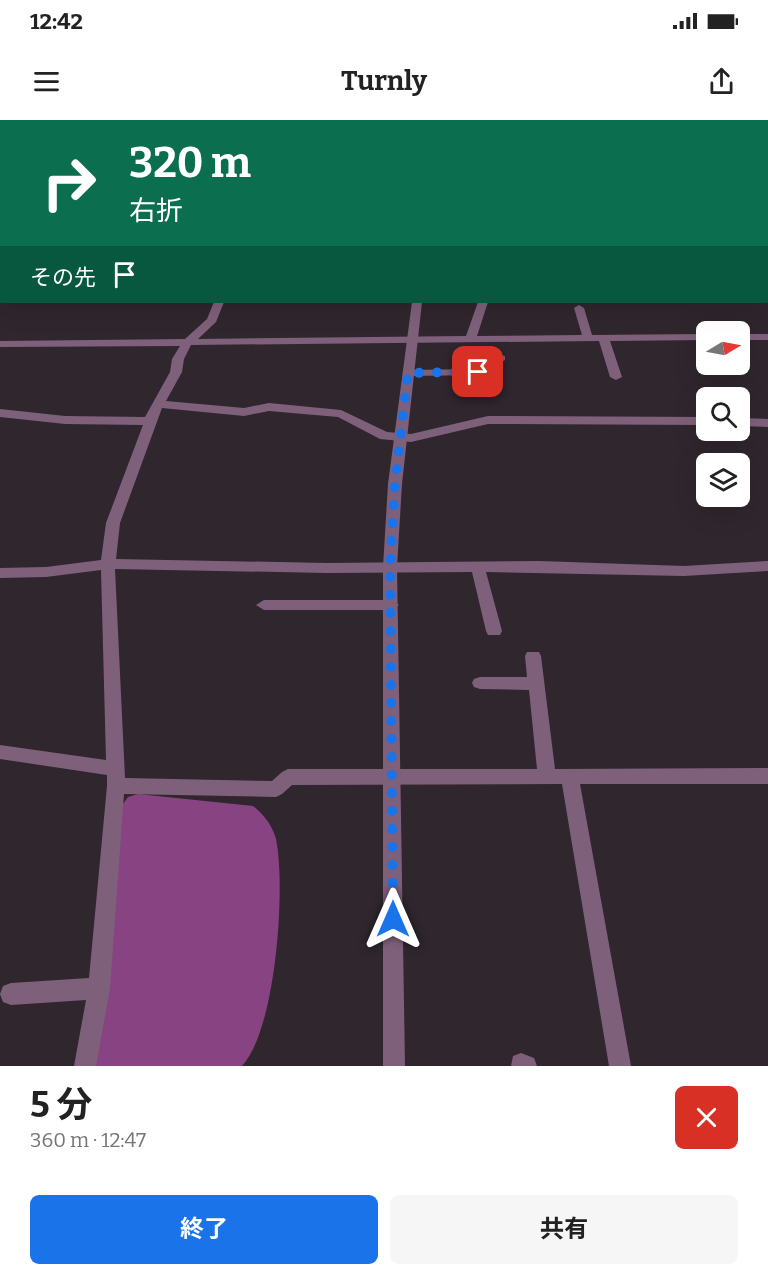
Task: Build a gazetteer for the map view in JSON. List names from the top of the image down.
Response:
{
  "north": "right",
  "page": {
    "status": "12:42",
    "header": "Turnly",
    "turn": ["320 m", "右折"],
    "then": "その先",
    "heading": ["5 分", "360 m · 12:47"],
    "buttons": ["終了", "共有"]
  }
}
